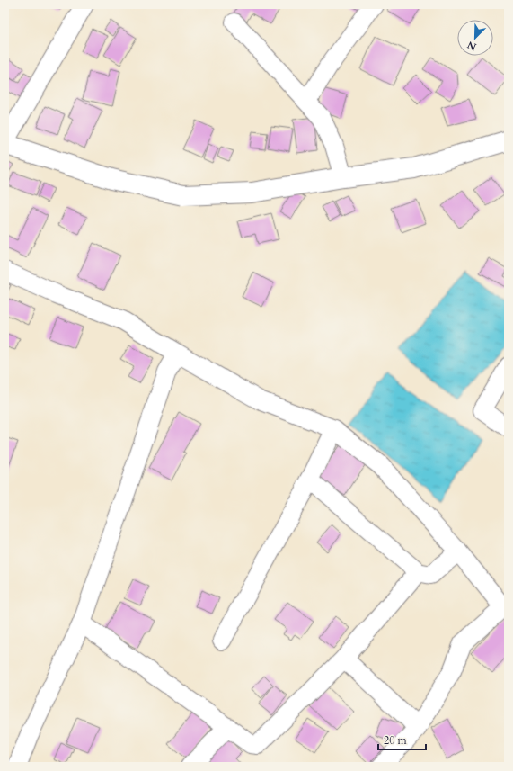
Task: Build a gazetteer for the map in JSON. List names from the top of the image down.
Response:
{
  "scale_bar": "20 m",
  "north": "bottom left"
}
